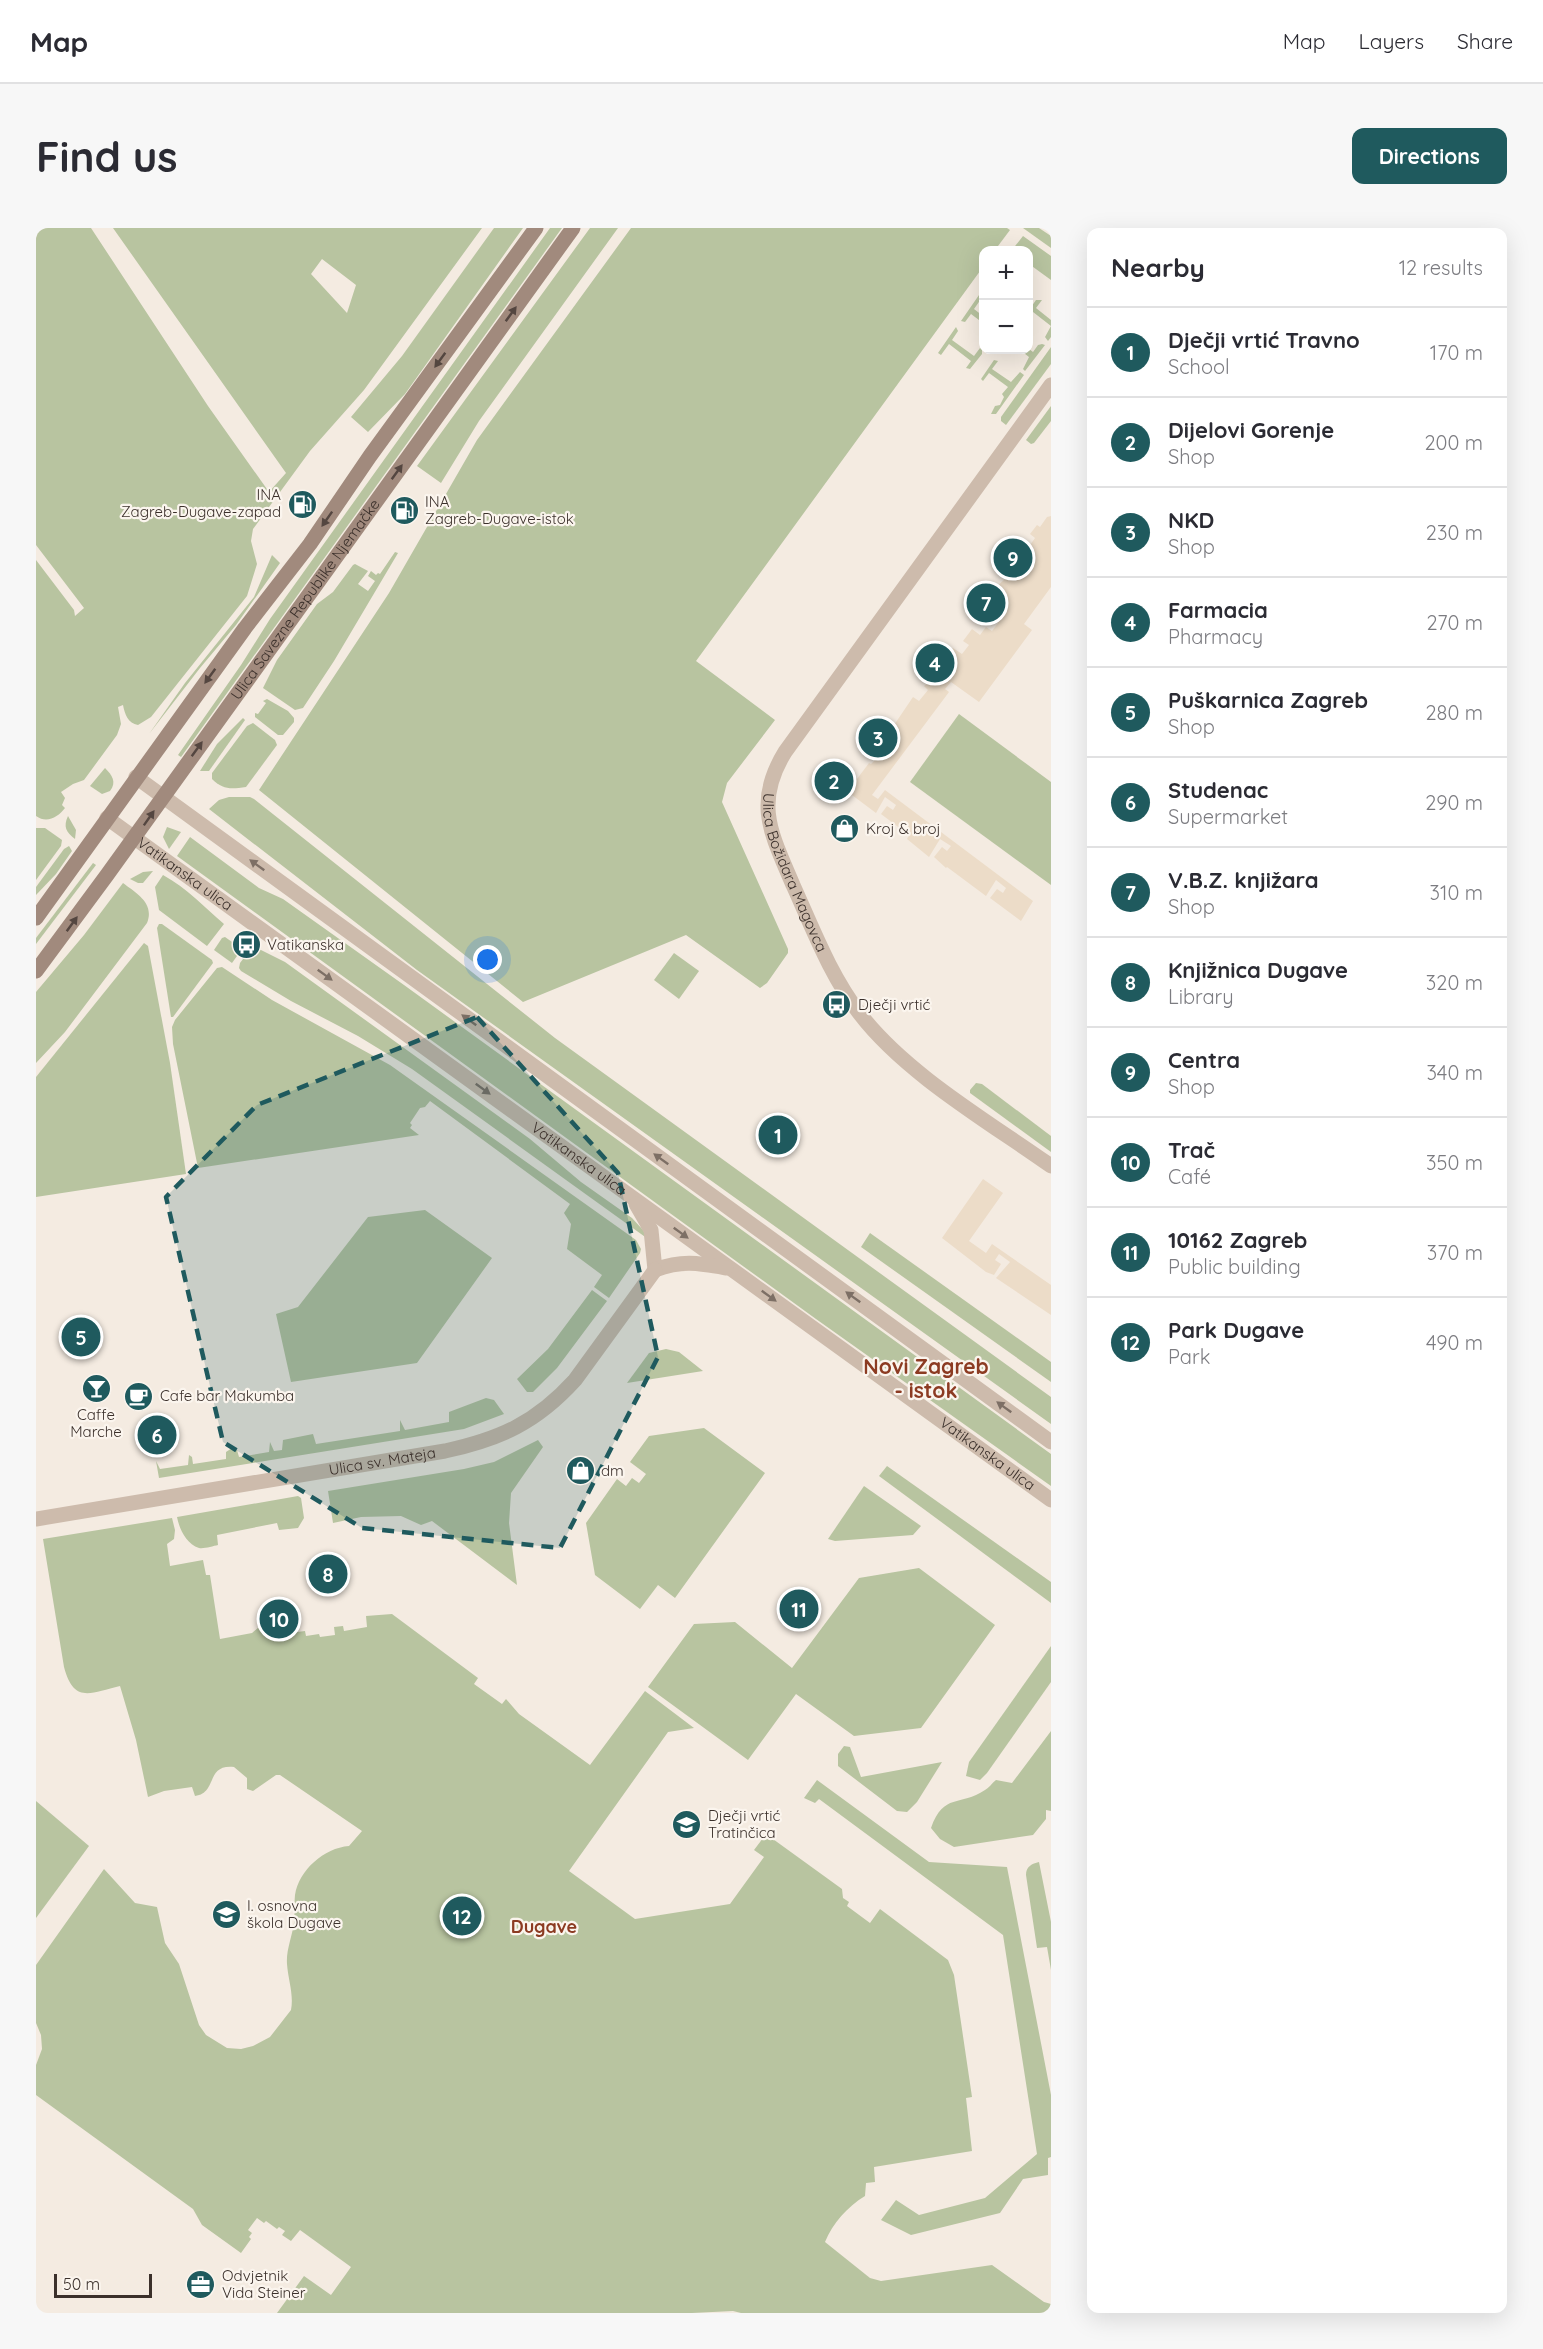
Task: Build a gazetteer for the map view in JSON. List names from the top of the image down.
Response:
{
  "streets": {
    "main road": ["Ulica Savezne Republike Njemačke"],
    "street": ["Ulica Božidara Magovca", "Vatikanska ulica", "Ulica sv. Mateja"]
  },
  "crossings": [
    ["Ulica Savezne Republike Njemačke", "Vatikanska ulica"]
  ],
  "districts": ["Novi Zagreb - istok", "Dugave"],
  "places": {
    "fuel station": ["INA Zagreb-Dugave-zapad", "INA Zagreb-Dugave-istok"],
    "shop": ["Kroj & broj", "dm"],
    "bus stop": ["Vatikanska", "Dječji vrtić"],
    "bar": ["Caffe Marche"],
    "cafe": ["Cafe bar Makumba"],
    "school or university": ["Dječji vrtić Tratinčica", "I. osnovna škola Dugave"],
    "office": ["Odvjetnik Vida Steiner"]
  },
  "scale_bar": "50 m",
  "page": {
    "header": "Map",
    "nav": ["Map", "Layers", "Share"],
    "buttons": "Directions",
    "title": "Find us",
    "heading": ["Nearby", "12 results"],
    "map_buttons": ["+", "−"],
    "list": [
      {
        "mark": "1",
        "name": "Dječji vrtić Travno",
        "note": "School",
        "value": "170 m"
      },
      {
        "mark": "2",
        "name": "Dijelovi Gorenje",
        "note": "Shop",
        "value": "200 m"
      },
      {
        "mark": "3",
        "name": "NKD",
        "note": "Shop",
        "value": "230 m"
      },
      {
        "mark": "4",
        "name": "Farmacia",
        "note": "Pharmacy",
        "value": "270 m"
      },
      {
        "mark": "5",
        "name": "Puškarnica Zagreb",
        "note": "Shop",
        "value": "280 m"
      },
      {
        "mark": "6",
        "name": "Studenac",
        "note": "Supermarket",
        "value": "290 m"
      },
      {
        "mark": "7",
        "name": "V.B.Z. knjižara",
        "note": "Shop",
        "value": "310 m"
      },
      {
        "mark": "8",
        "name": "Knjižnica Dugave",
        "note": "Library",
        "value": "320 m"
      },
      {
        "mark": "9",
        "name": "Centra",
        "note": "Shop",
        "value": "340 m"
      },
      {
        "mark": "10",
        "name": "Trač",
        "note": "Café",
        "value": "350 m"
      },
      {
        "mark": "11",
        "name": "10162 Zagreb",
        "note": "Public building",
        "value": "370 m"
      },
      {
        "mark": "12",
        "name": "Park Dugave",
        "note": "Park",
        "value": "490 m"
      }
    ],
    "pins": [
      "9",
      "7",
      "4",
      "3",
      "2",
      "1",
      "5",
      "6",
      "8",
      "11",
      "10",
      "12"
    ],
    "scale": "50 m"
  }
}
